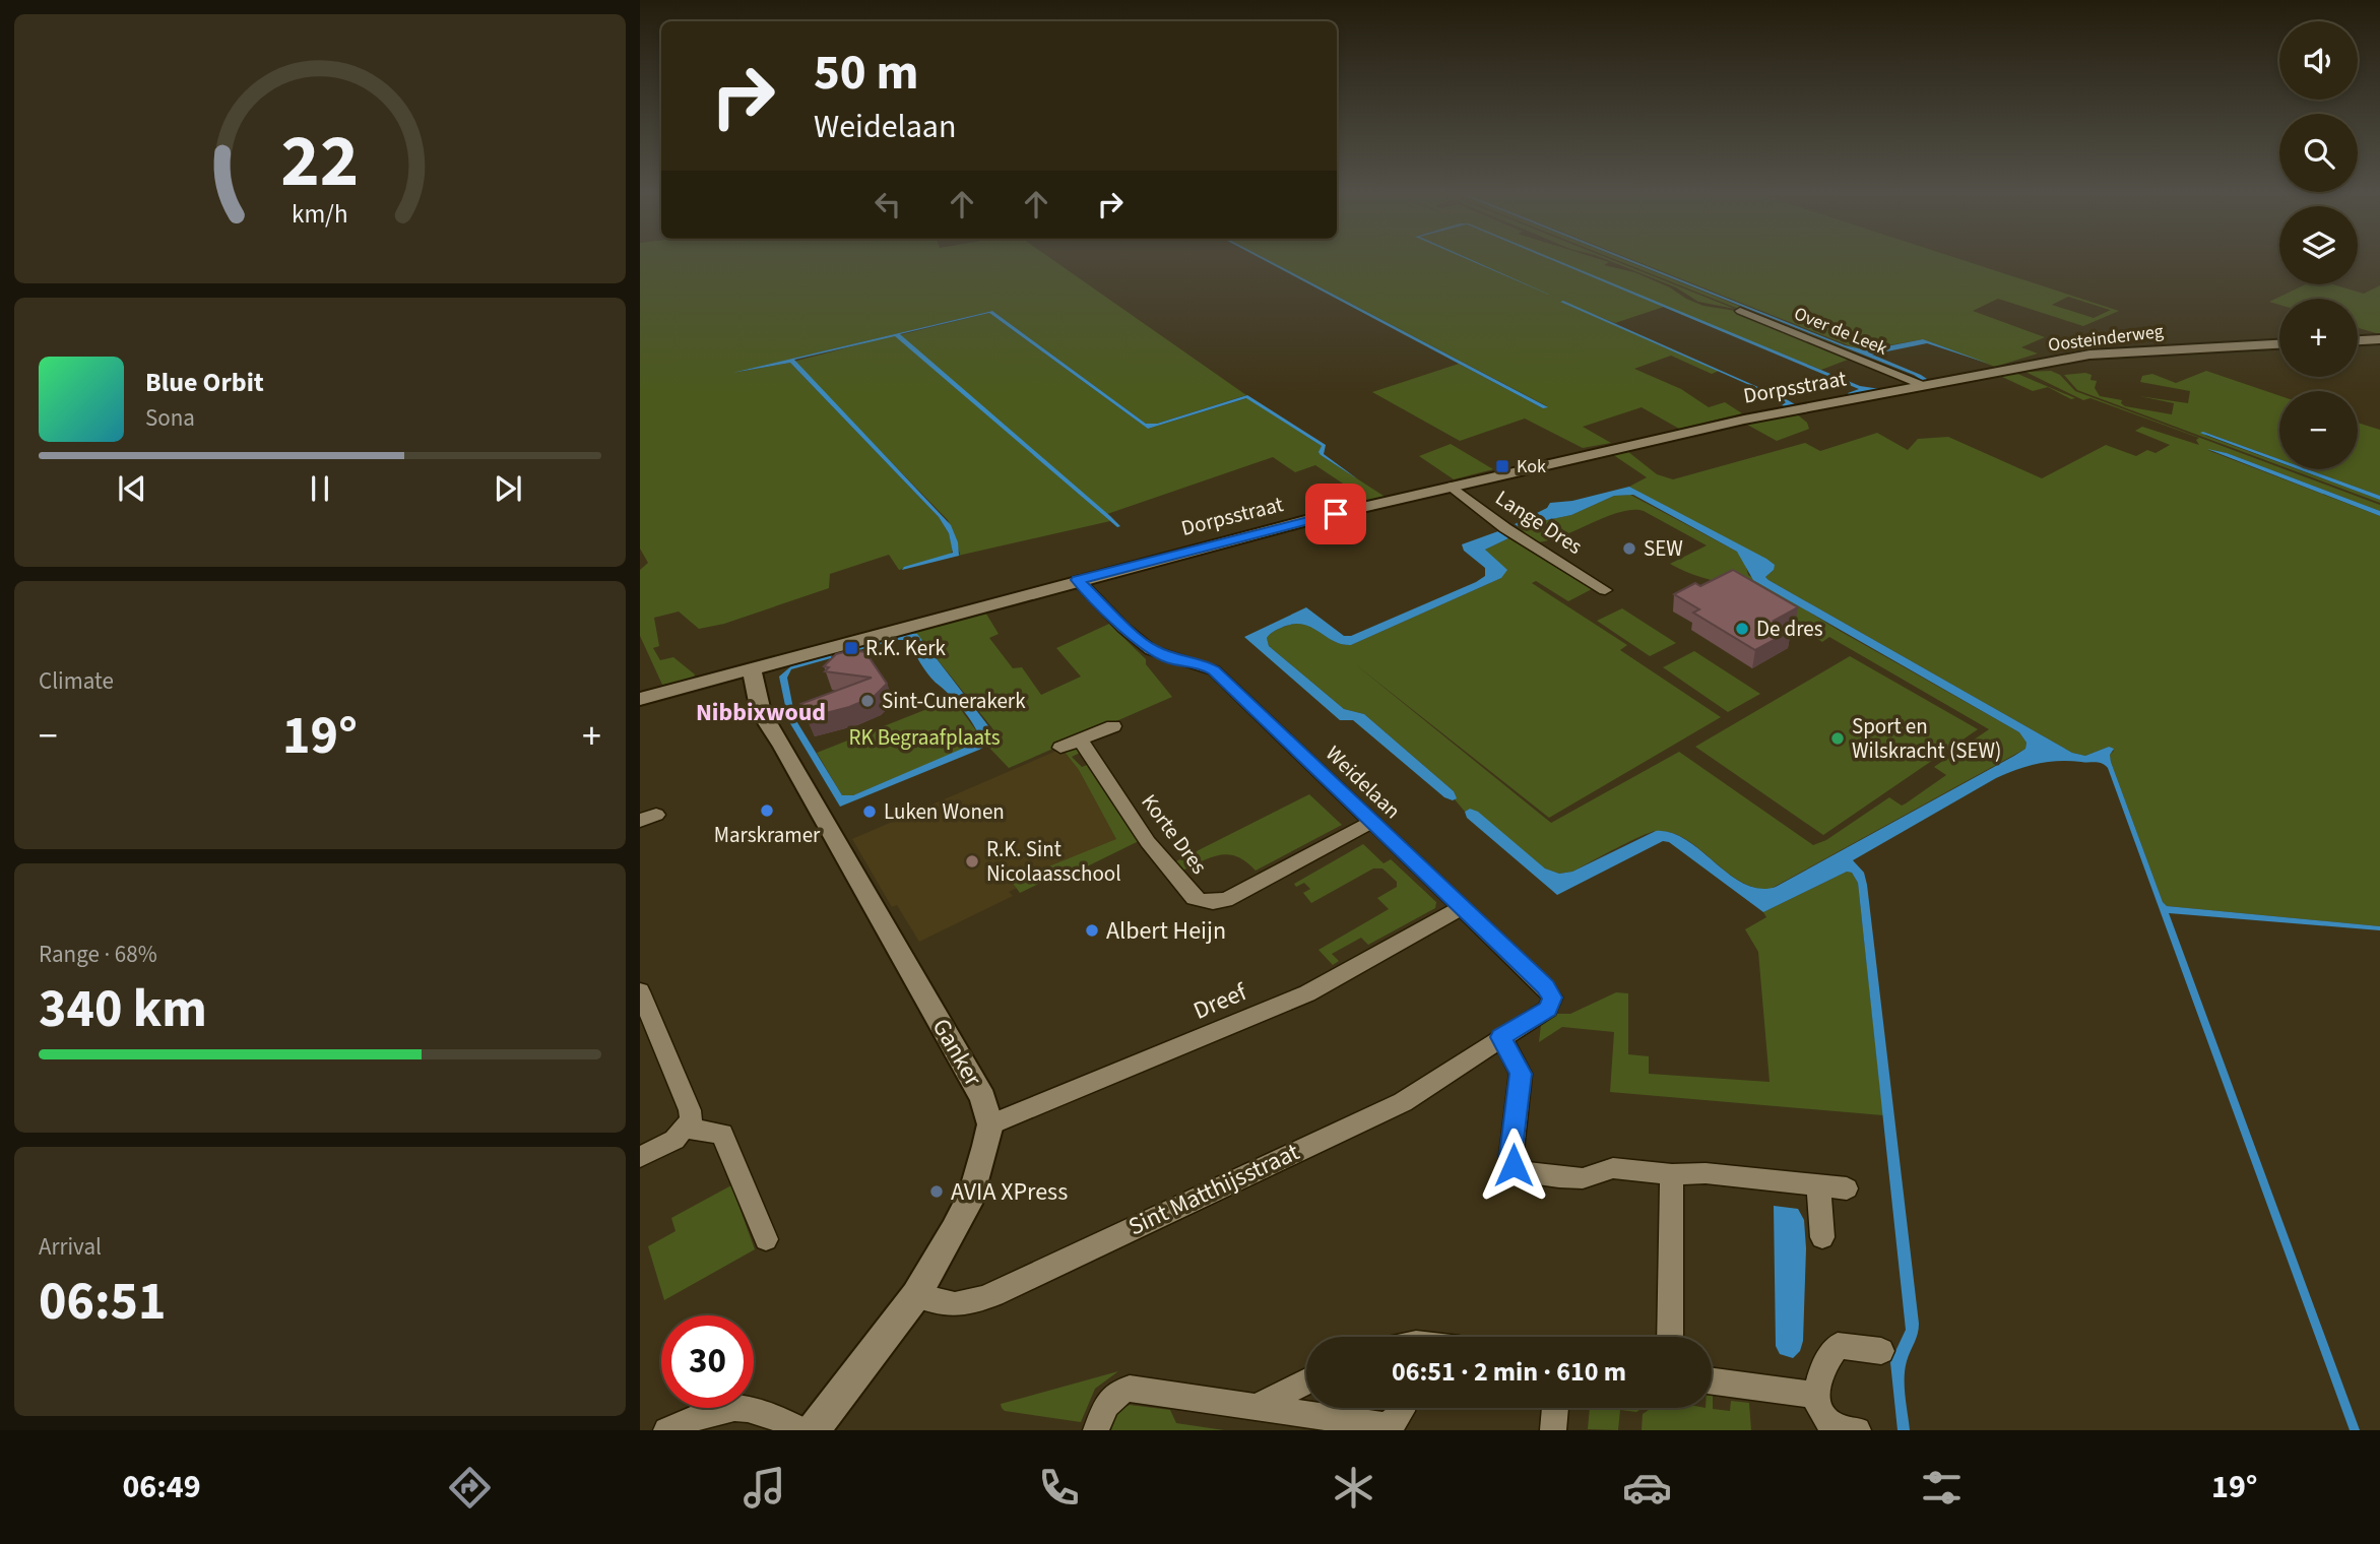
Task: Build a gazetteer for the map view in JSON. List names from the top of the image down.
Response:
{
  "streets": {
    "street": [
      "Over de Leek",
      "Oosteinderweg",
      "Dorpsstraat",
      "Lange Dres",
      "Weidelaan",
      "Korte Dres",
      "Dreef",
      "Ganker",
      "Sint Matthijsstraat"
    ]
  },
  "crossings": [
    ["Over de Leek", "Oosteinderweg"],
    ["Over de Leek", "Dorpsstraat"],
    ["Oosteinderweg", "Dorpsstraat"],
    ["Dorpsstraat", "Lange Dres"],
    ["Dorpsstraat", "Weidelaan"],
    ["Dorpsstraat", "Ganker"],
    ["Weidelaan", "Korte Dres"],
    ["Weidelaan", "Dreef"],
    ["Weidelaan", "Sint Matthijsstraat"],
    ["Dreef", "Ganker"]
  ],
  "districts": ["Nibbixwoud"],
  "parks": ["RK Begraafplaats"],
  "places": {
    "transit": ["Kok", "R.K. Kerk"],
    "other": [
      "SEW",
      "De dres",
      "Sint-Cunerakerk",
      "Sport en Wilskracht (SEW)",
      "Marskramer",
      "Luken Wonen",
      "R.K. Sint Nicolaasschool",
      "Albert Heijn",
      "AVIA XPress"
    ]
  },
  "page": {
    "map_buttons": ["+", "−"],
    "turn": ["50 m", "Weidelaan"],
    "song": ["Blue Orbit", "Sona"],
    "tile": [
      "Climate",
      ["Range · 68%", "340 km"],
      ["Arrival", "06:51"]
    ],
    "heat": ["−", "19°", "+"],
    "limit": "30",
    "trip": "06:51 · 2 min · 610 m",
    "tabs": ["06:49", "19°"],
    "gauge": ["22", "km/h"]
  }
}
